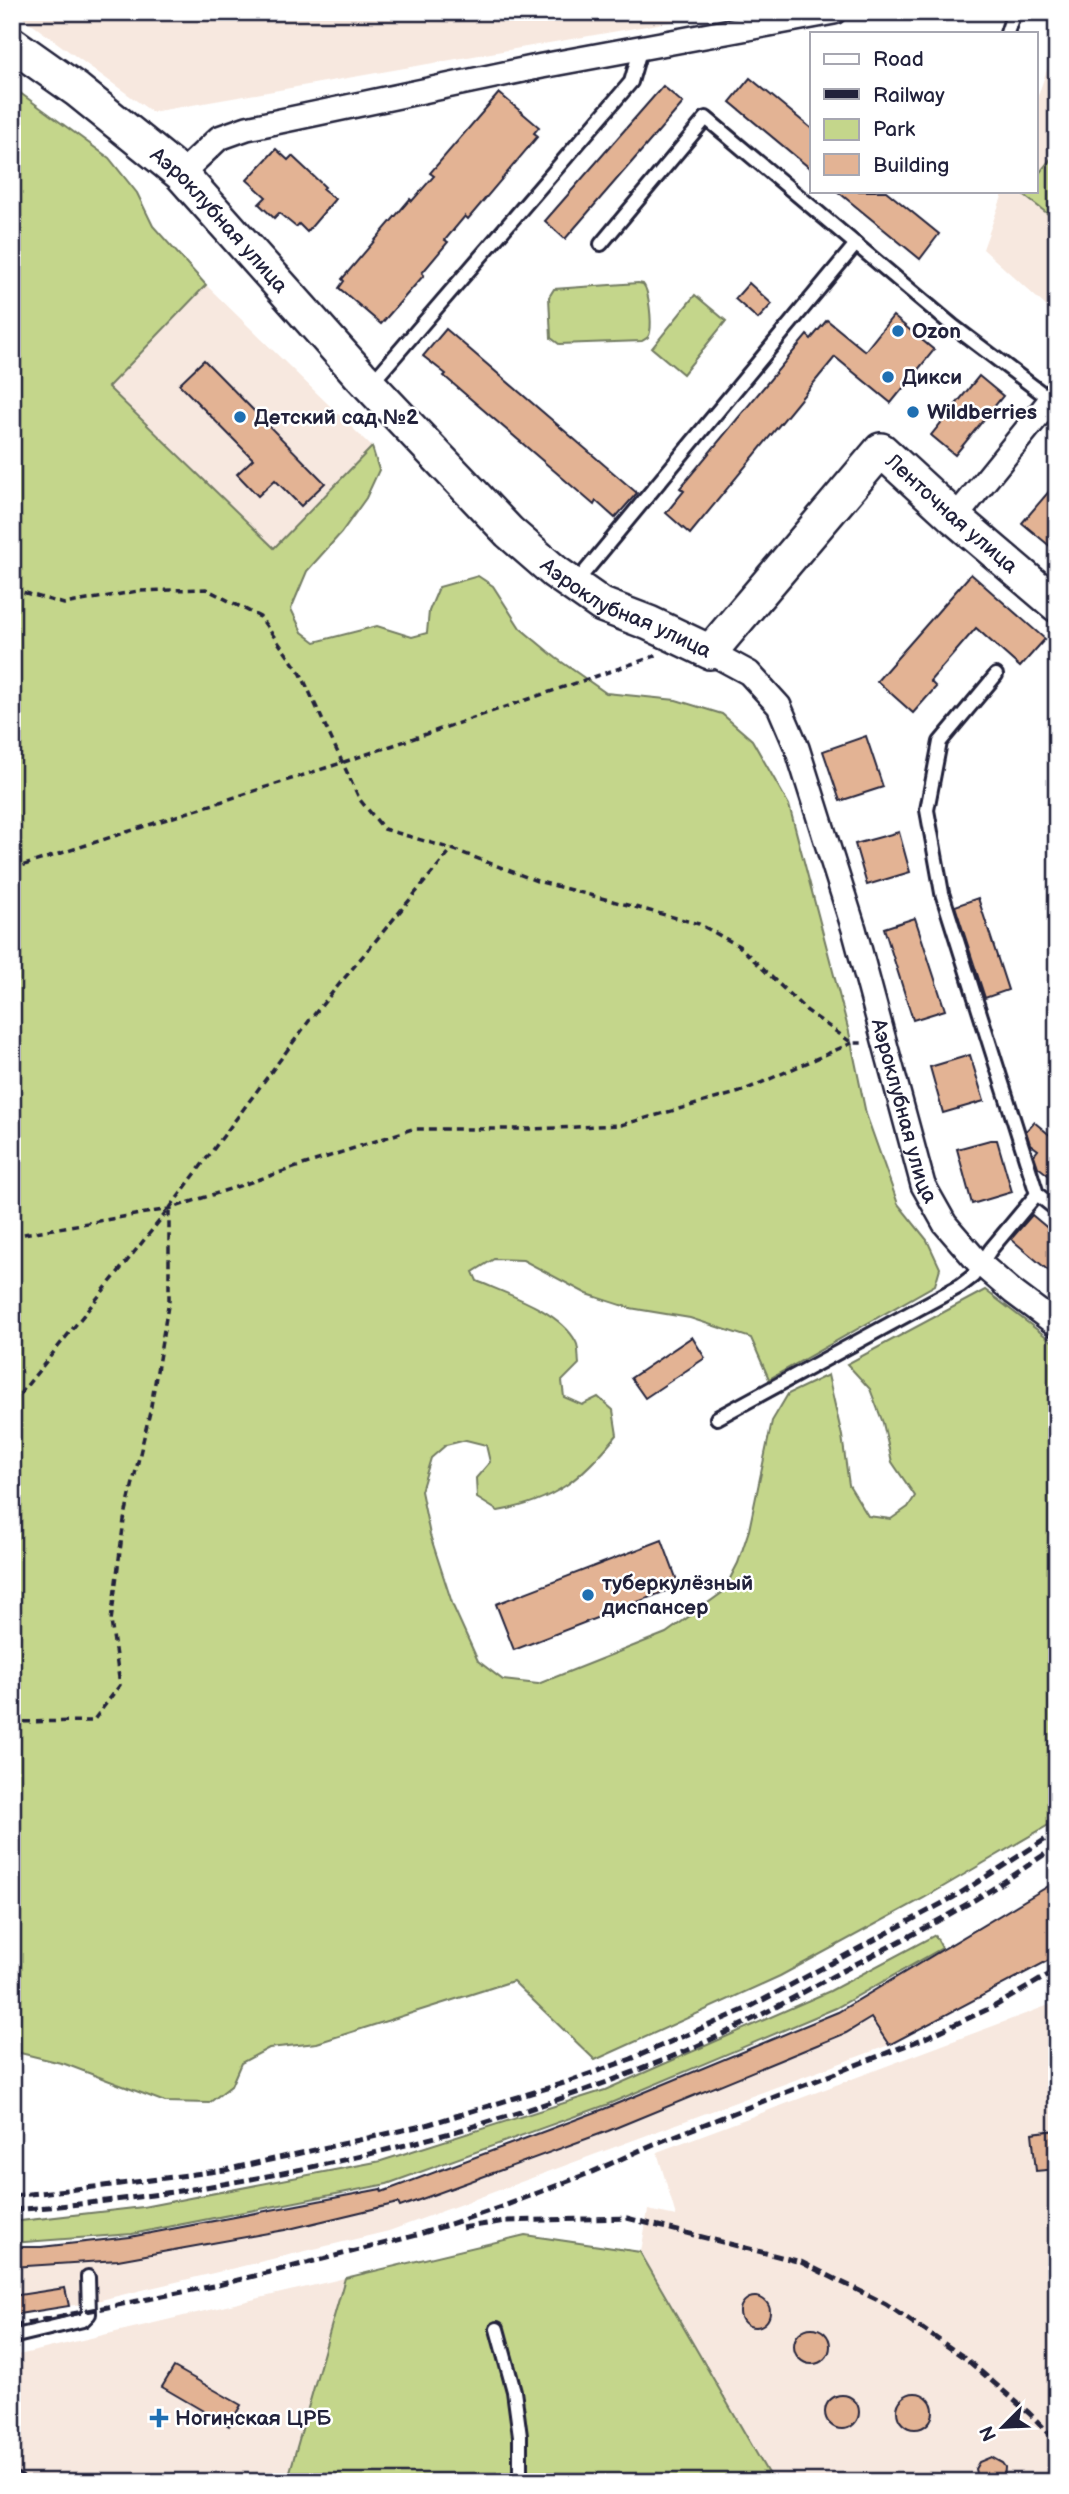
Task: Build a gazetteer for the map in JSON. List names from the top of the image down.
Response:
{
  "streets": {
    "street": ["Аэроклубная улица", "Ленточная улица"]
  },
  "crossings": [
    ["Аэроклубная улица", "Ленточная улица"]
  ],
  "places": {
    "other": [
      "Ozon",
      "Дикси",
      "Wildberries",
      "Детский сад №2",
      "туберкулёзный диспансер"
    ],
    "health": ["Ногинская ЦРБ"]
  },
  "legend": [
    "Road",
    "Railway",
    "Park",
    "Building"
  ],
  "north": "bottom left"
}
